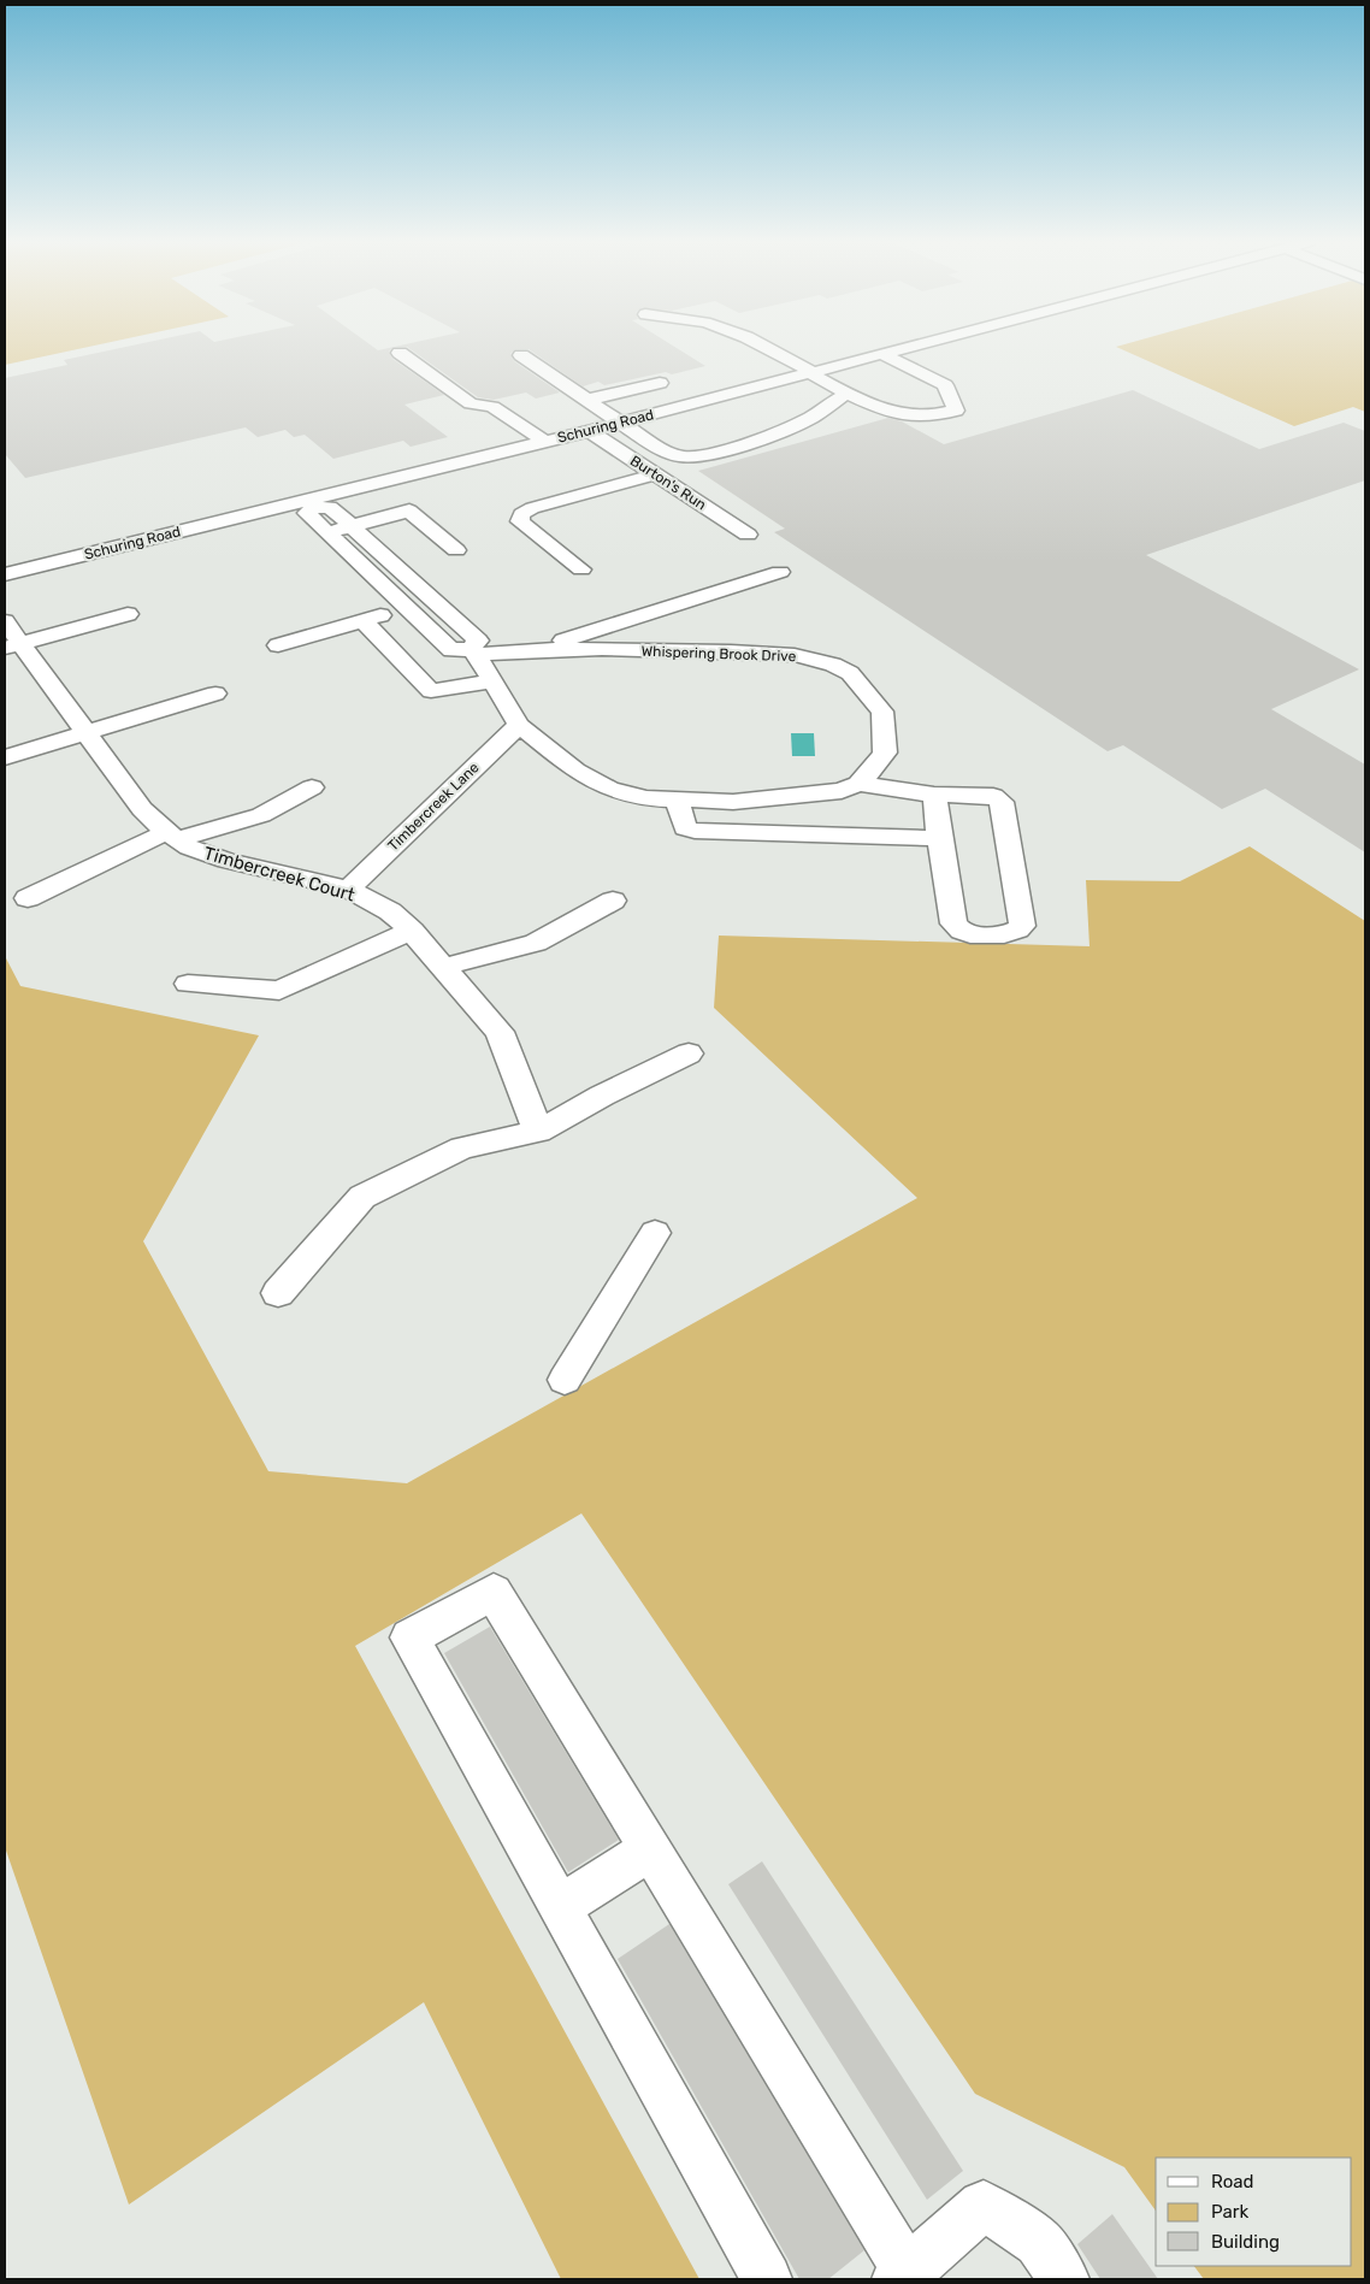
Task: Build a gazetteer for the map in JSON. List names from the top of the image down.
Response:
{
  "streets": {
    "street": [
      "Schuring Road",
      "Burton's Run",
      "Whispering Brook Drive",
      "Timbercreek Lane",
      "Timbercreek Court"
    ]
  },
  "crossings": [
    ["Schuring Road", "Burton's Run"],
    ["Schuring Road", "Whispering Brook Drive"],
    ["Timbercreek Lane", "Timbercreek Court"]
  ],
  "legend": ["Road", "Park", "Building"]
}
